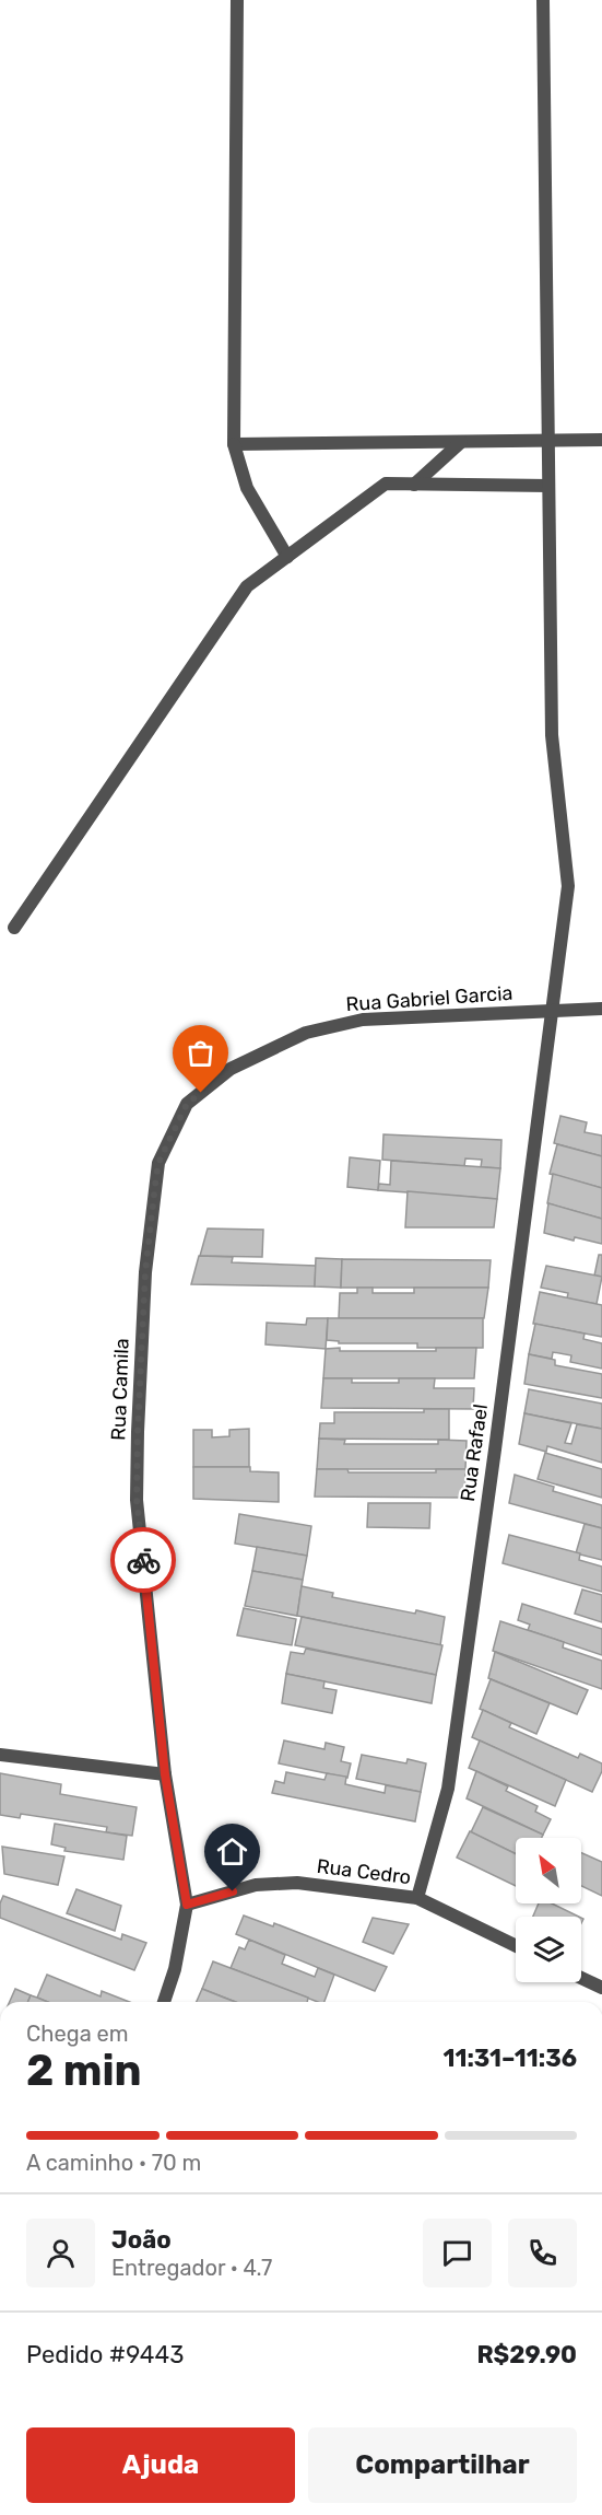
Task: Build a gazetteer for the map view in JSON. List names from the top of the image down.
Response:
{
  "streets": {
    "street": [
      "Rua Gabriel Garcia",
      "Rua Camila",
      "Rua Rafael",
      "Rua Cedro"
    ]
  },
  "crossings": [
    ["Rua Gabriel Garcia", "Rua Camila"],
    ["Rua Gabriel Garcia", "Rua Rafael"],
    ["Rua Camila", "Rua Cedro"],
    ["Rua Rafael", "Rua Cedro"]
  ],
  "north": "top left",
  "page": {
    "heading": ["2 min", "Chega em", "11:31–11:36"],
    "panel": [
      "João",
      "Entregador · 4.7",
      "Pedido #9443",
      "R$29.90"
    ],
    "bar": "A caminho · 70 m",
    "buttons": ["Ajuda", "Compartilhar"]
  }
}
